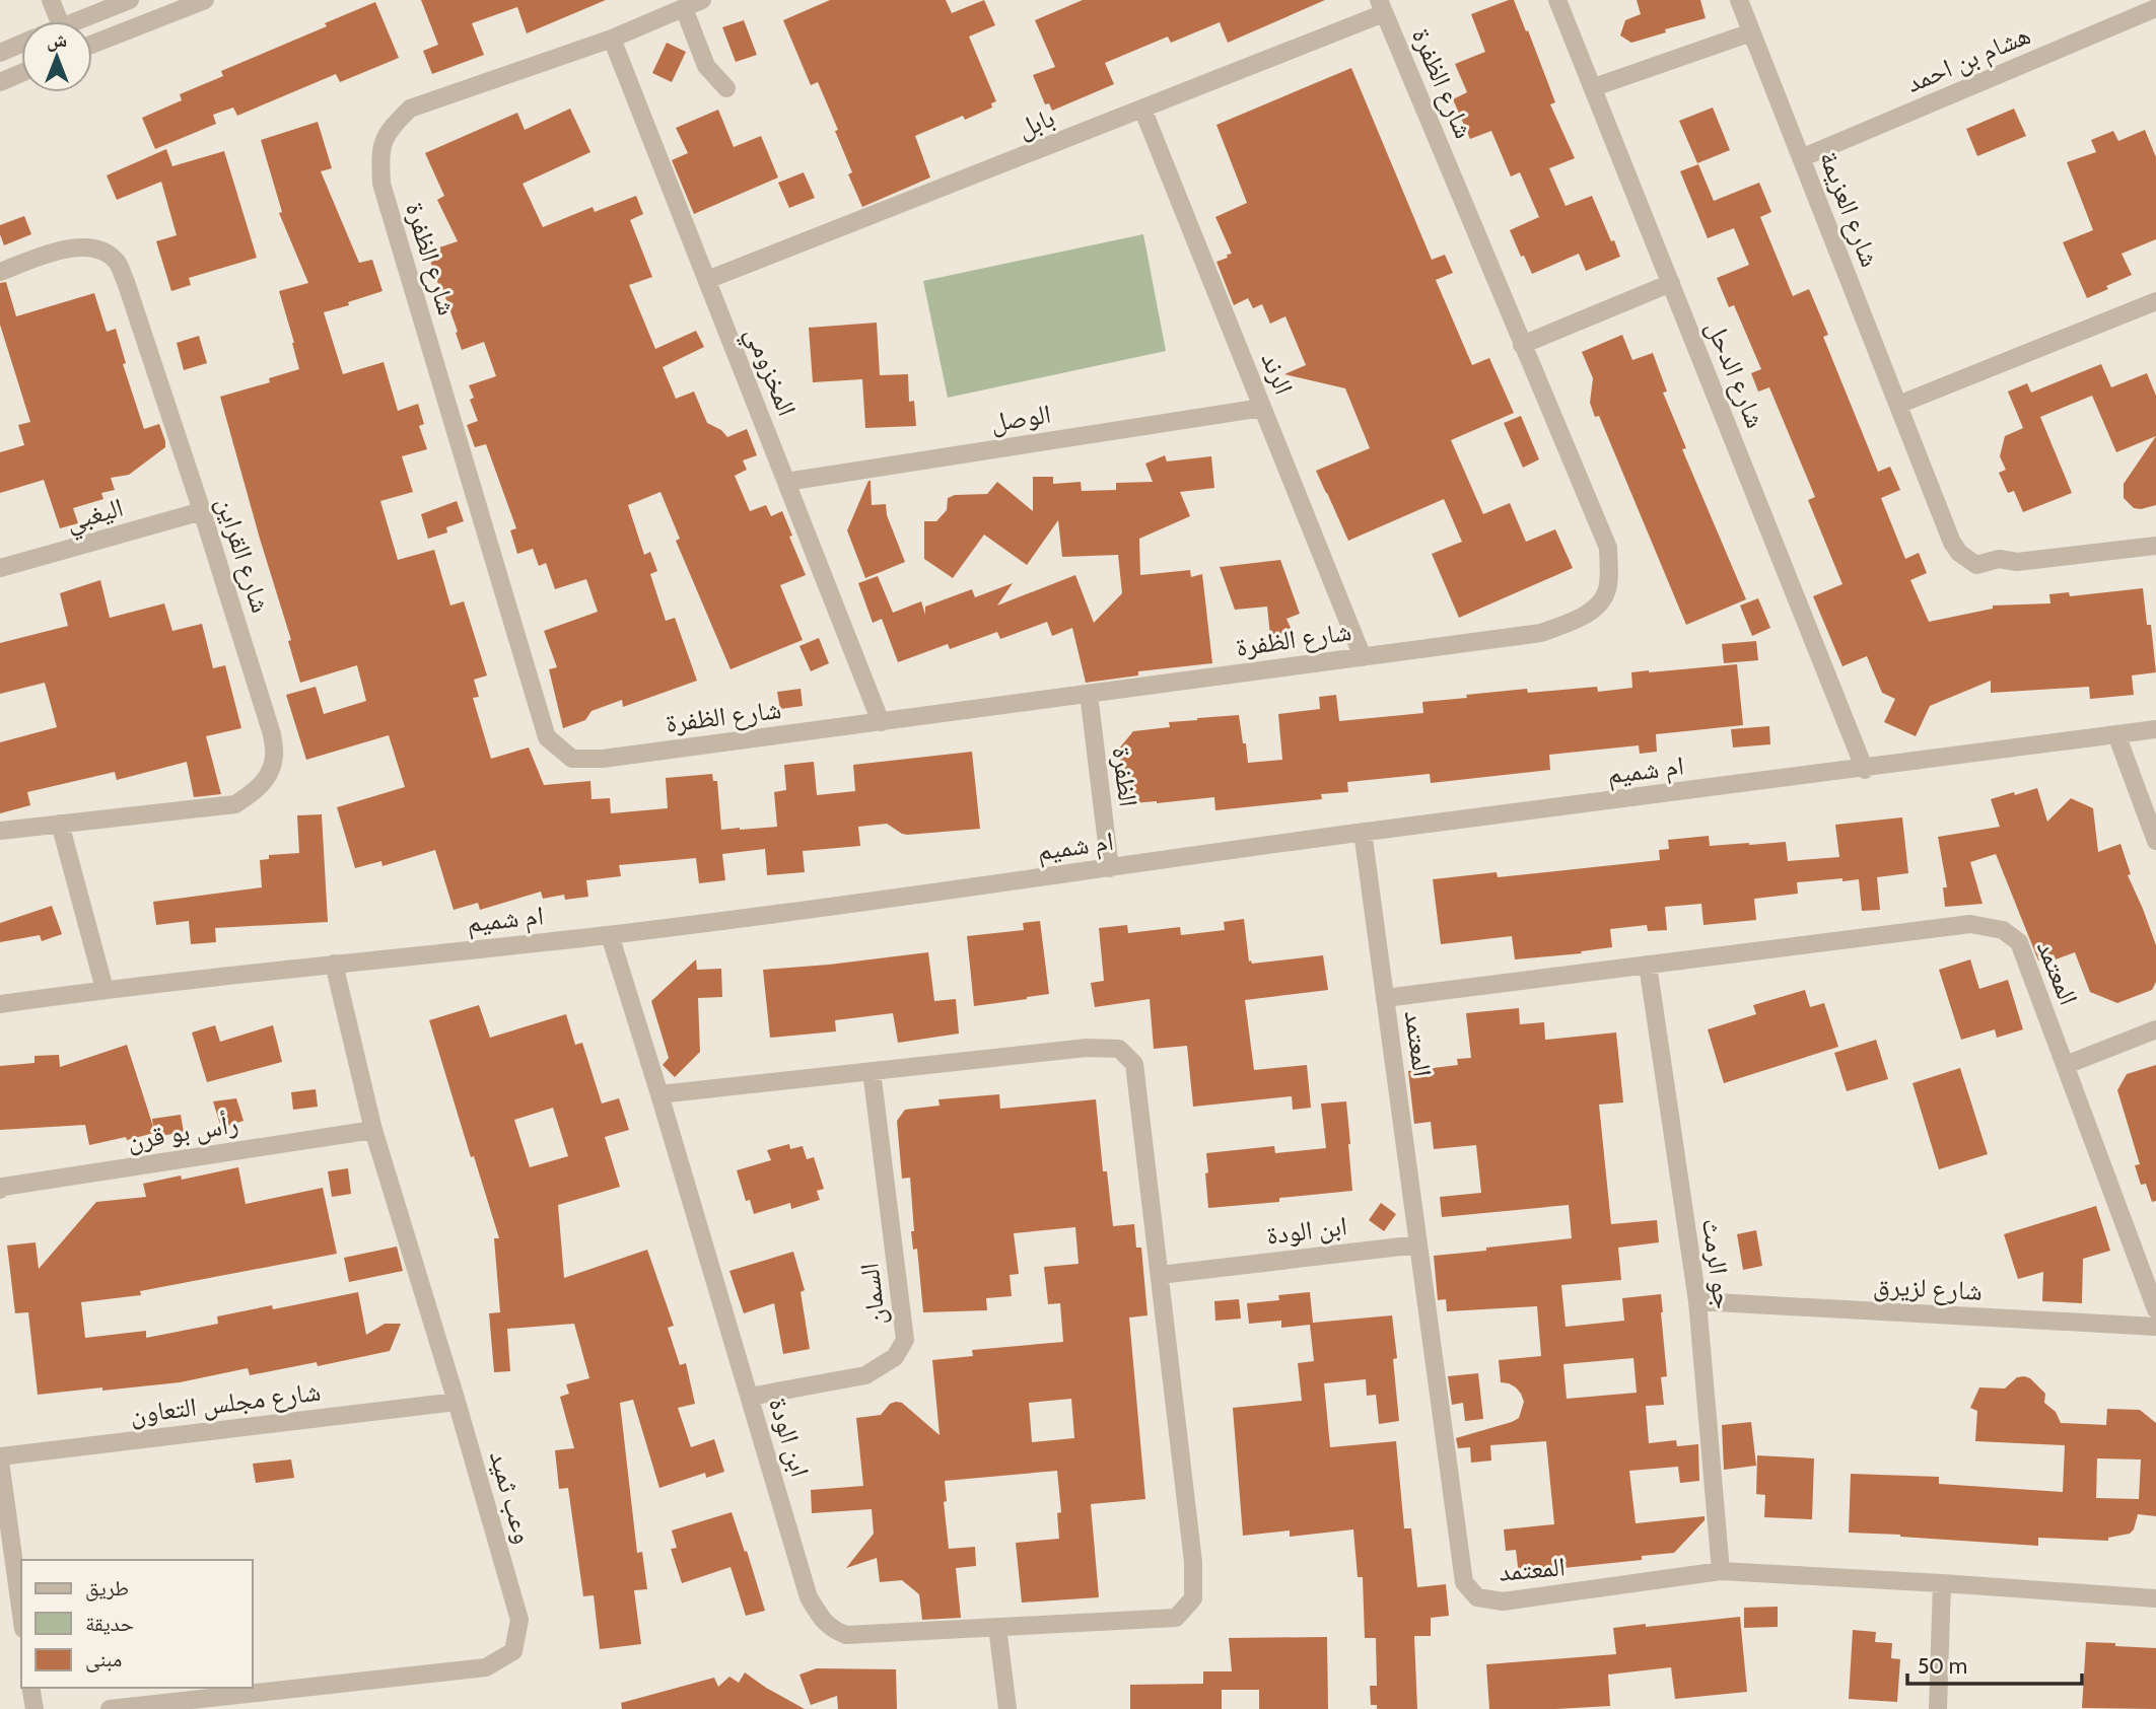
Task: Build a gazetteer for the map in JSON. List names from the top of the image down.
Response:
{
  "streets": {
    "street": [
      "هشام بن احمد",
      "شارع الظفرة",
      "بابل",
      "شارع العزيمة",
      "المخزومي",
      "الرند",
      "شارع الدحل",
      "الوصل",
      "اليغبي",
      "شارع القراين",
      "ام شميم",
      "الظفرة",
      "المعتمد",
      "رأس بو قرن",
      "ابن الودة",
      "جو الرمث",
      "شارع لزيرق",
      "السمان",
      "شارع مجلس التعاون",
      "وعب ثميد"
    ]
  },
  "crossings": [
    ["هشام بن احمد", "شارع العزيمة"],
    ["شارع الظفرة", "بابل"],
    ["شارع الظفرة", "المخزومي"],
    ["شارع الظفرة", "الرند"],
    ["شارع الظفرة", "الظفرة"],
    ["بابل", "المخزومي"],
    ["بابل", "الرند"],
    ["المخزومي", "الوصل"],
    ["الرند", "الوصل"],
    ["شارع الدحل", "ام شميم"],
    ["اليغبي", "شارع القراين"],
    ["ام شميم", "الظفرة"],
    ["ام شميم", "المعتمد"],
    ["ام شميم", "ابن الودة"],
    ["ام شميم", "وعب ثميد"],
    ["المعتمد", "ابن الودة"],
    ["المعتمد", "جو الرمث"],
    ["رأس بو قرن", "وعب ثميد"],
    ["ابن الودة", "السمان"],
    ["جو الرمث", "شارع لزيرق"],
    ["شارع مجلس التعاون", "وعب ثميد"]
  ],
  "legend": ["طريق", "حديقة", "مبنى"],
  "scale_bar": "50 m",
  "north": "top"
}
